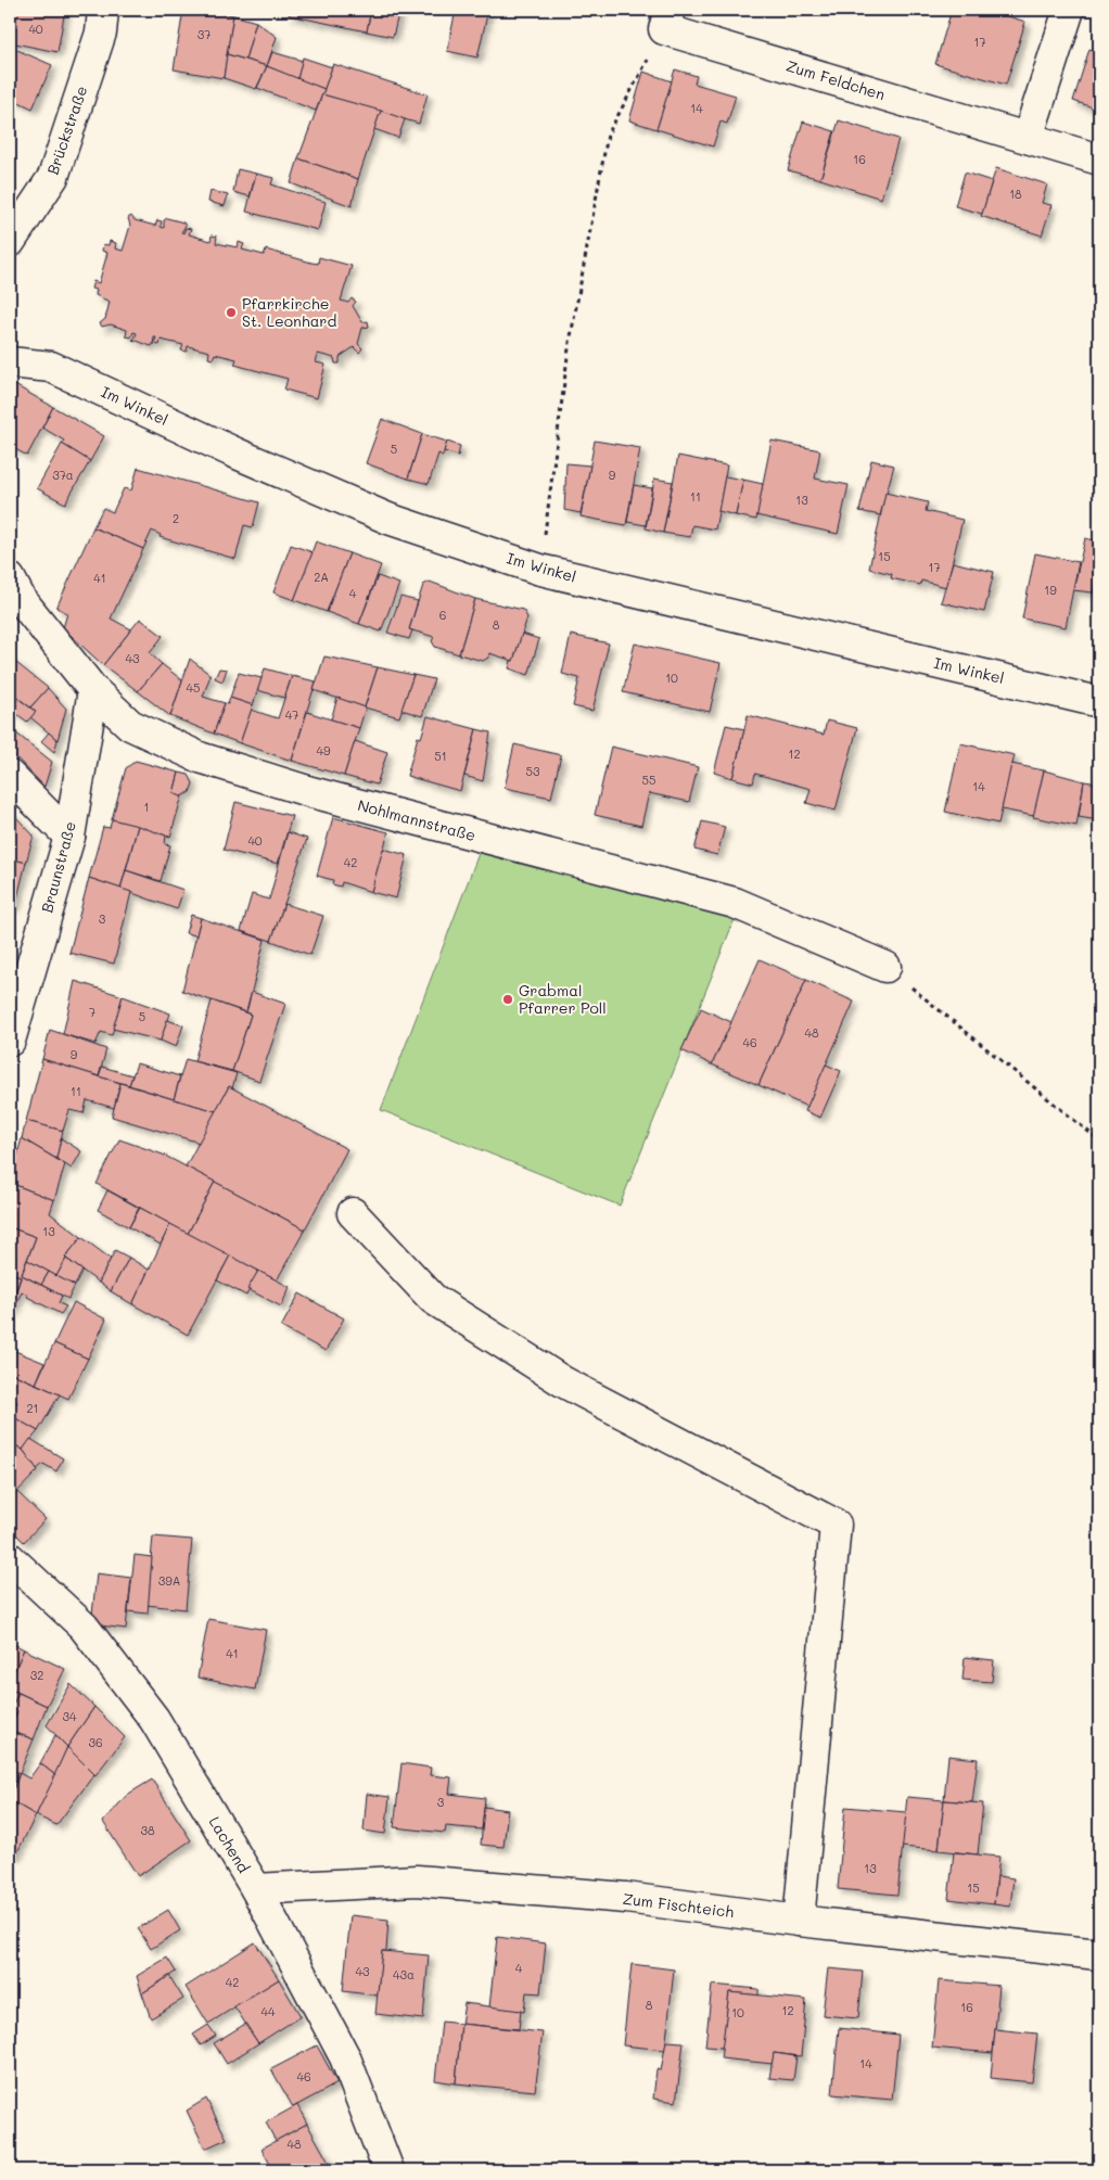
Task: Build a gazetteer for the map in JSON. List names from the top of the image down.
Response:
{
  "streets": {
    "street": [
      "Zum Feldchen",
      "Brückstraße",
      "Im Winkel",
      "Nohlmannstraße",
      "Braunstraße",
      "Lachend",
      "Zum Fischteich"
    ]
  },
  "crossings": [
    ["Nohlmannstraße", "Braunstraße"],
    ["Lachend", "Zum Fischteich"]
  ],
  "places": ["Pfarrkirche St. Leonhard", "Grabmal Pfarrer Poll"],
  "house_numbers": [
    "40",
    "37",
    "17",
    "14",
    "16",
    "18",
    "5",
    "37a",
    "9",
    "11",
    "13",
    "2",
    "15",
    "17",
    "2A",
    "41",
    "19",
    "4",
    "6",
    "8",
    "43",
    "10",
    "45",
    "47",
    "49",
    "12",
    "51",
    "53",
    "55",
    "14",
    "1",
    "40",
    "42",
    "3",
    "7",
    "5",
    "48",
    "46",
    "9",
    "11",
    "13",
    "21",
    "39A",
    "41",
    "32",
    "34",
    "36",
    "3",
    "38",
    "13",
    "15",
    "4",
    "43",
    "43a",
    "42",
    "8",
    "16",
    "12",
    "44",
    "10",
    "14",
    "46",
    "48"
  ]
}
